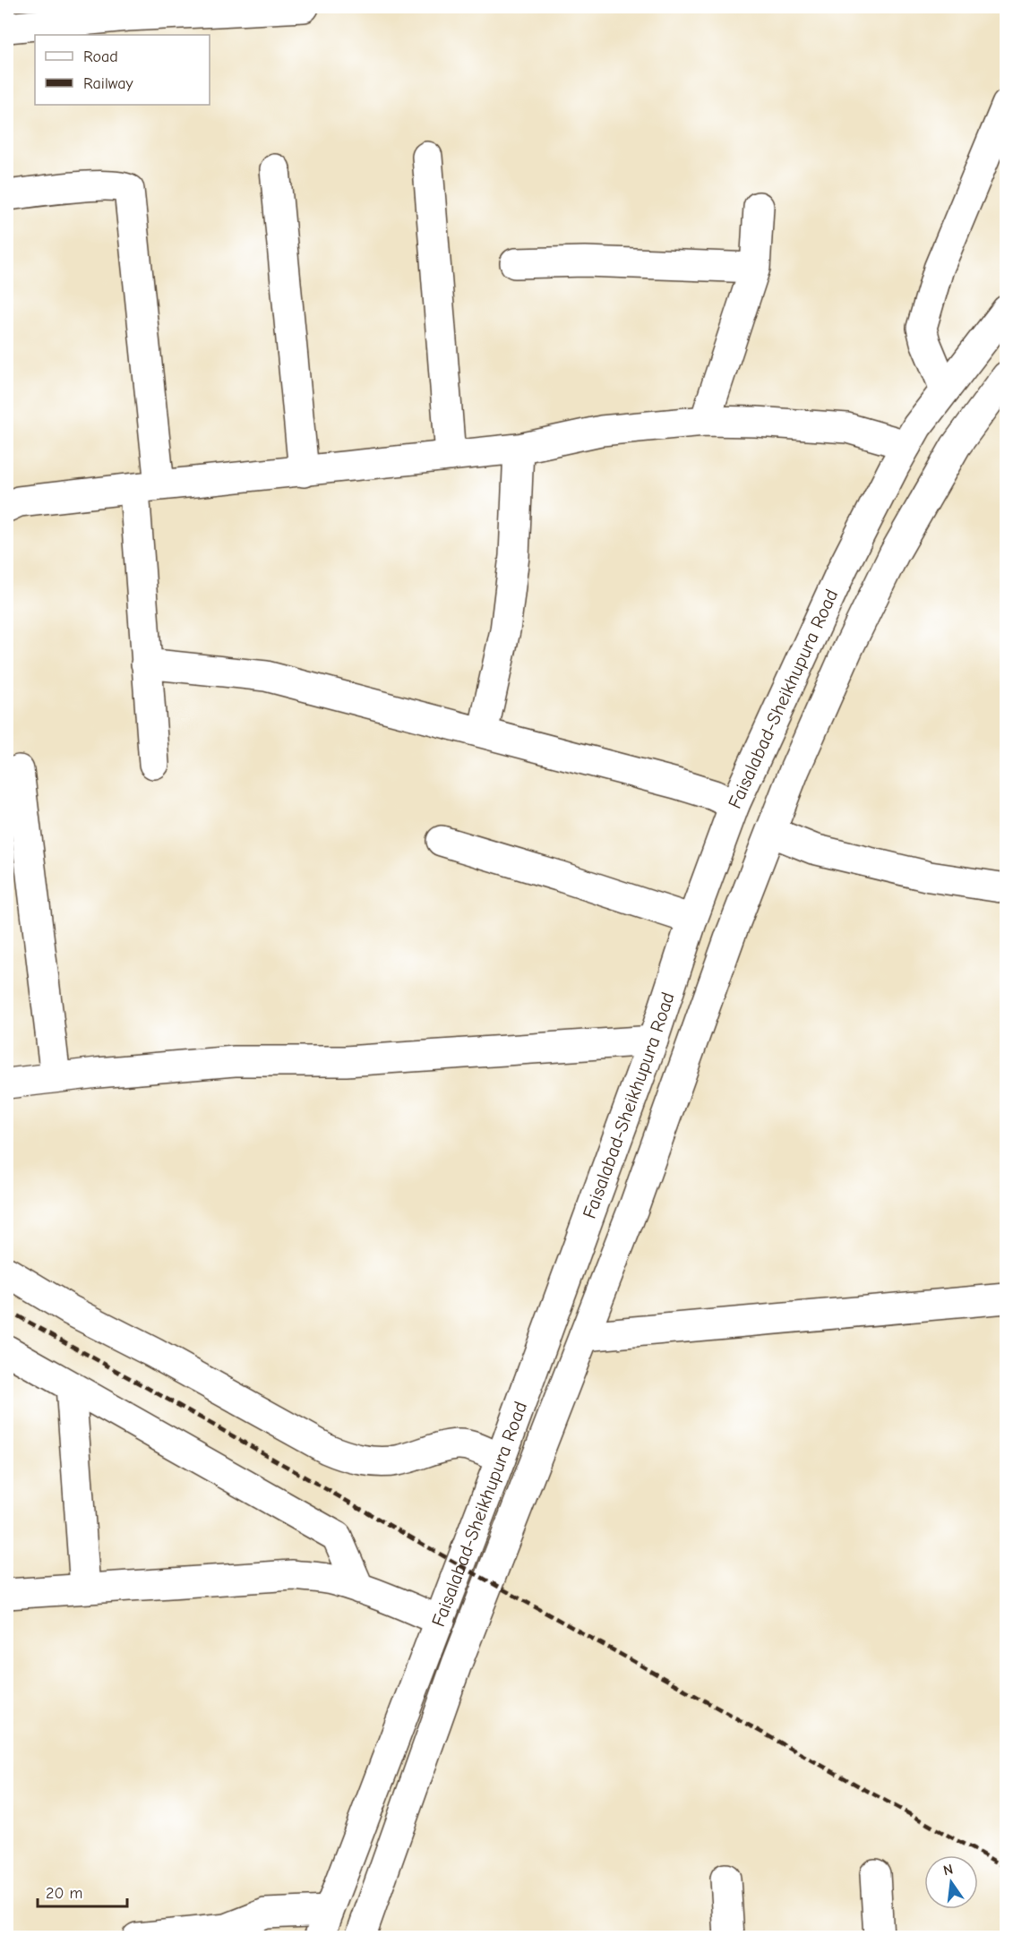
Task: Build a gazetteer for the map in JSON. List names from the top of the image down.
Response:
{
  "streets": {
    "main road": ["Faisalabad-Sheikhupura Road"]
  },
  "legend": ["Road", "Railway"],
  "scale_bar": "20 m",
  "north": "top"
}
